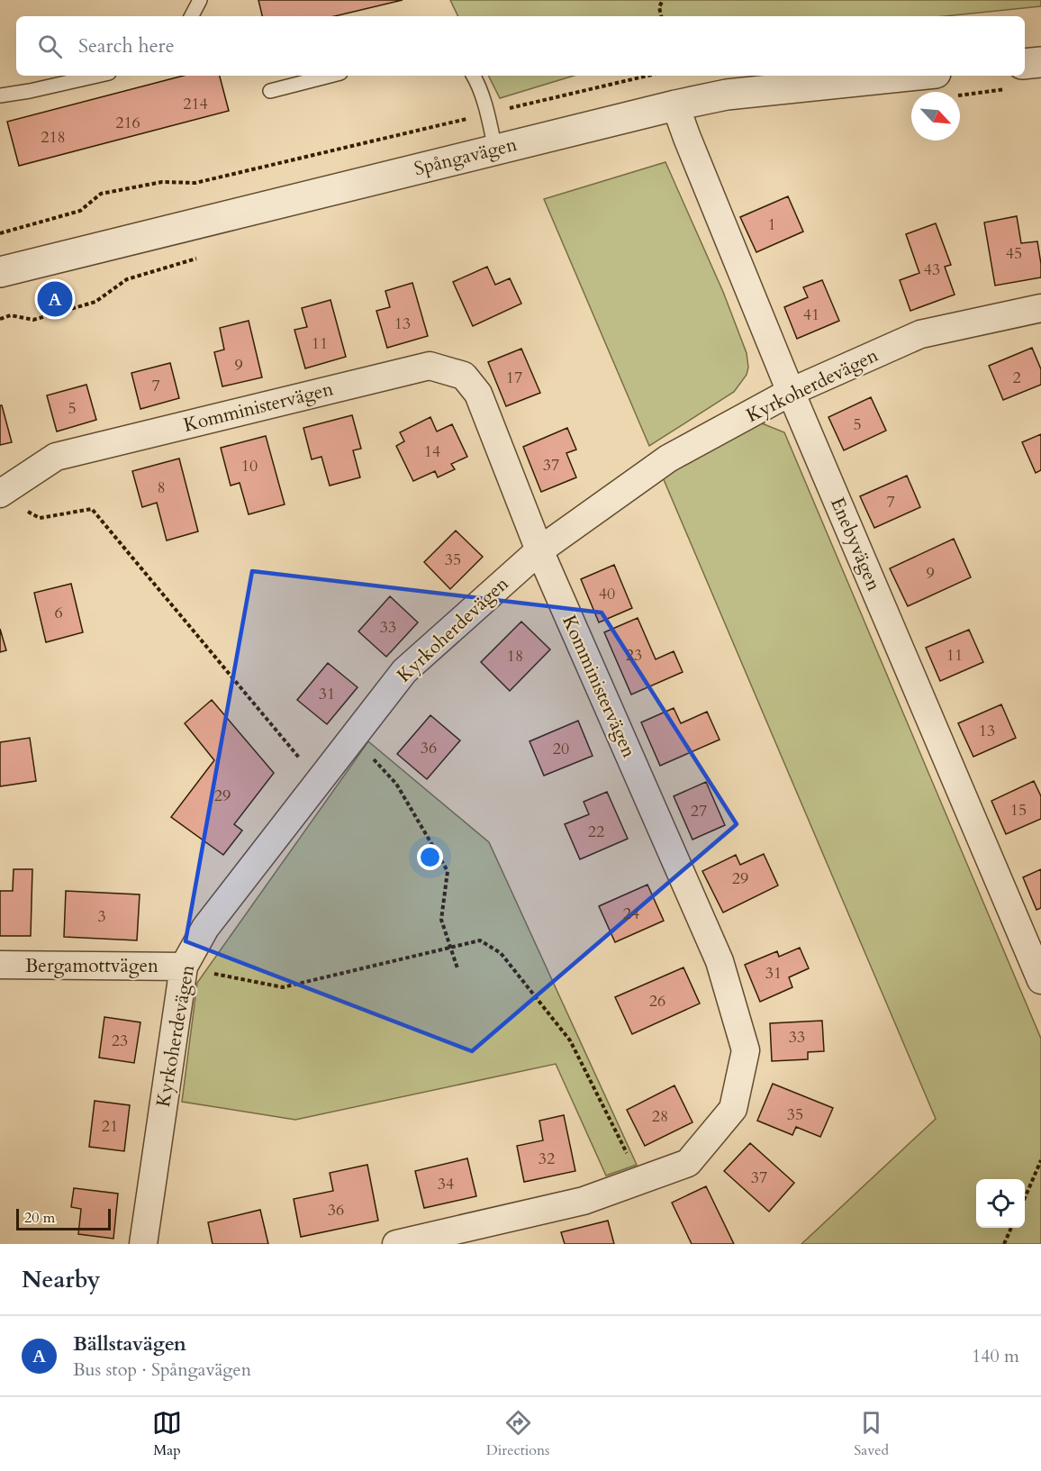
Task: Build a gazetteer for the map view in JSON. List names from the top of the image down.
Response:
{
  "streets": {
    "street": [
      "Spångavägen",
      "Kyrkoherdevägen",
      "Komministervägen",
      "Enebyvägen",
      "Bergamottvägen"
    ]
  },
  "crossings": [
    ["Spångavägen", "Enebyvägen"],
    ["Kyrkoherdevägen", "Komministervägen"],
    ["Kyrkoherdevägen", "Enebyvägen"],
    ["Kyrkoherdevägen", "Bergamottvägen"]
  ],
  "house_numbers": [
    "214",
    "216",
    "218",
    "1",
    "45",
    "43",
    "41",
    "13",
    "11",
    "9",
    "17",
    "2",
    "7",
    "5",
    "5",
    "14",
    "37",
    "10",
    "8",
    "7",
    "35",
    "9",
    "40",
    "6",
    "33",
    "23",
    "11",
    "18",
    "31",
    "13",
    "36",
    "20",
    "29",
    "15",
    "27",
    "22",
    "29",
    "24",
    "3",
    "31",
    "26",
    "33",
    "23",
    "35",
    "28",
    "21",
    "32",
    "37",
    "34",
    "36"
  ],
  "scale_bar": "20 m",
  "north": "bottom right",
  "page": {
    "search": "Search here",
    "pins": "A",
    "scale": "20 m",
    "heading": "Nearby",
    "list": [
      {
        "mark": "A",
        "name": "Bällstavägen",
        "note": "Bus stop · Spångavägen",
        "value": "140 m"
      }
    ],
    "nav": ["Map", "Directions", "Saved"]
  }
}
